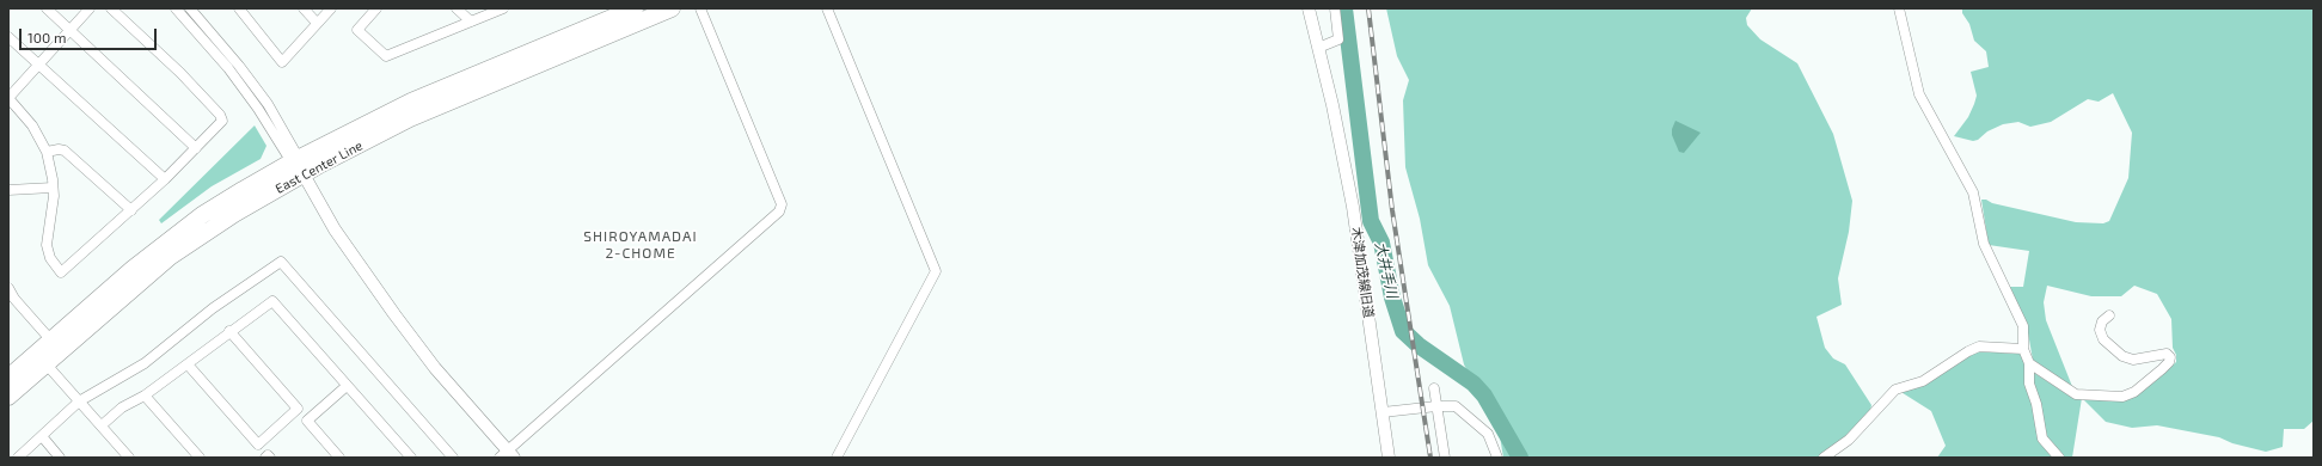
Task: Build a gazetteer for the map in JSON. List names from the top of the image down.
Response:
{
  "streets": {
    "highway": ["East Center Line"],
    "street": ["木津加茂線旧道"]
  },
  "districts": ["SHIROYAMADAI 2-CHOME"],
  "water": ["大井手川"],
  "scale_bar": "100 m"
}
